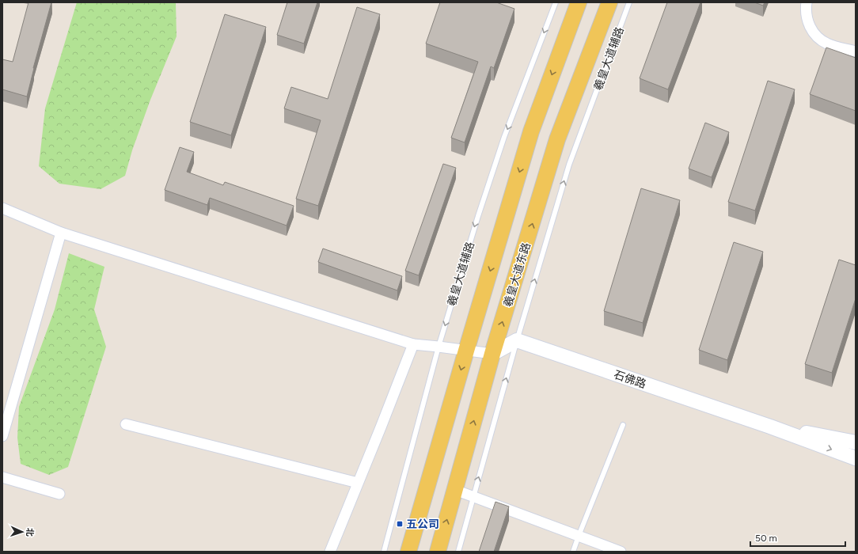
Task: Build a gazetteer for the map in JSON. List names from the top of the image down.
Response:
{
  "streets": {
    "main road": ["羲皇大道东路"],
    "street": ["石佛路"],
    "lane": ["羲皇大道辅路"]
  },
  "crossings": [
    ["羲皇大道辅路", "石佛路"]
  ],
  "places": {
    "transit": ["五公司"]
  },
  "scale_bar": "50 m",
  "north": "right"
}
